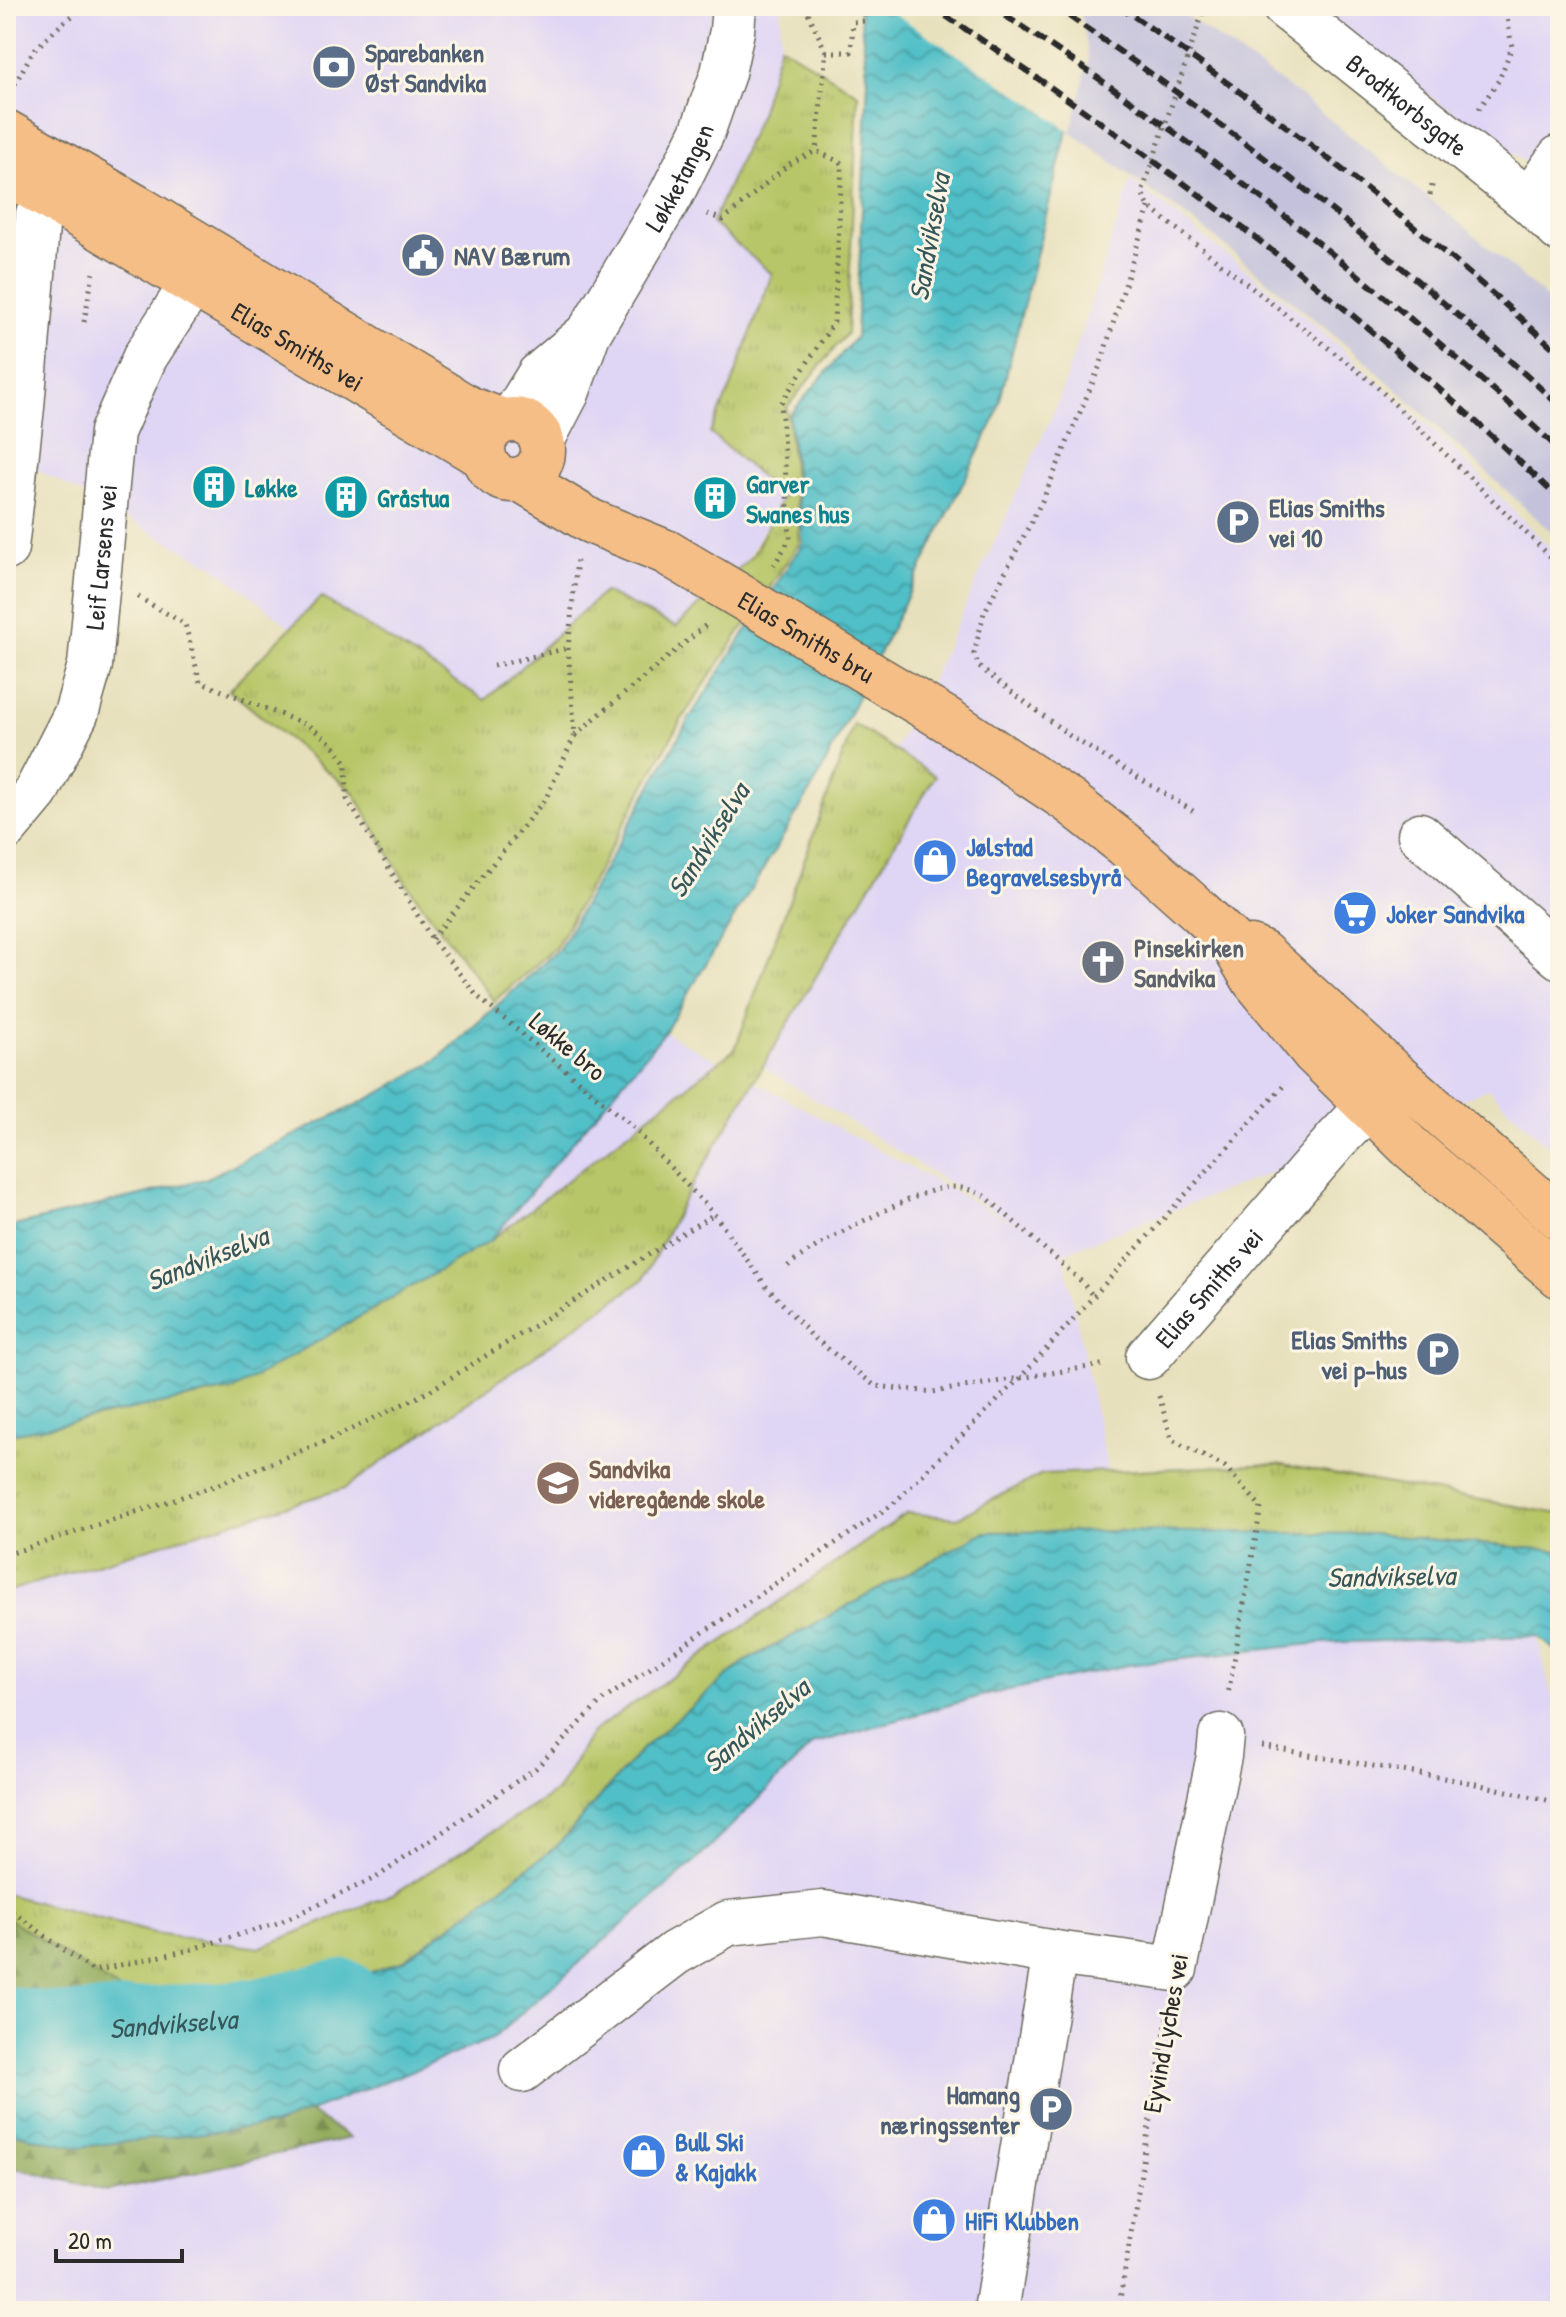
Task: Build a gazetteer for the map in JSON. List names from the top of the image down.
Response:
{
  "streets": {
    "main road": ["Elias Smiths vei", "Elias Smiths bru"],
    "street": [
      "Brodtkorbsgate",
      "Løkketangen",
      "Leif Larsens vei",
      "Eyvind Lyches vei"
    ],
    "path": ["Løkke bro"]
  },
  "crossings": [
    ["Løkketangen", "Elias Smiths vei"],
    ["Elias Smiths vei", "Leif Larsens vei"],
    ["Elias Smiths vei", "Elias Smiths bru"],
    ["Elias Smiths vei", "Løkke bro"],
    ["Elias Smiths vei", "Eyvind Lyches vei"],
    ["Leif Larsens vei", "Løkke bro"]
  ],
  "water": ["Sandvikselva"],
  "places": {
    "bank": ["Sparebanken Øst Sandvika"],
    "public building": ["NAV Bærum"],
    "building": ["Løkke", "Gråstua", "Garver Swanes hus"],
    "parking": ["Elias Smiths vei 10", "Elias Smiths vei p-hus", "Hamang næringssenter"],
    "shop": ["Jølstad Begravelsesbyrå", "Bull Ski & Kajakk", "HiFi Klubben"],
    "supermarket": ["Joker Sandvika"],
    "church": ["Pinsekirken Sandvika"],
    "school or university": ["Sandvika videregående skole"]
  },
  "scale_bar": "20 m"
}
